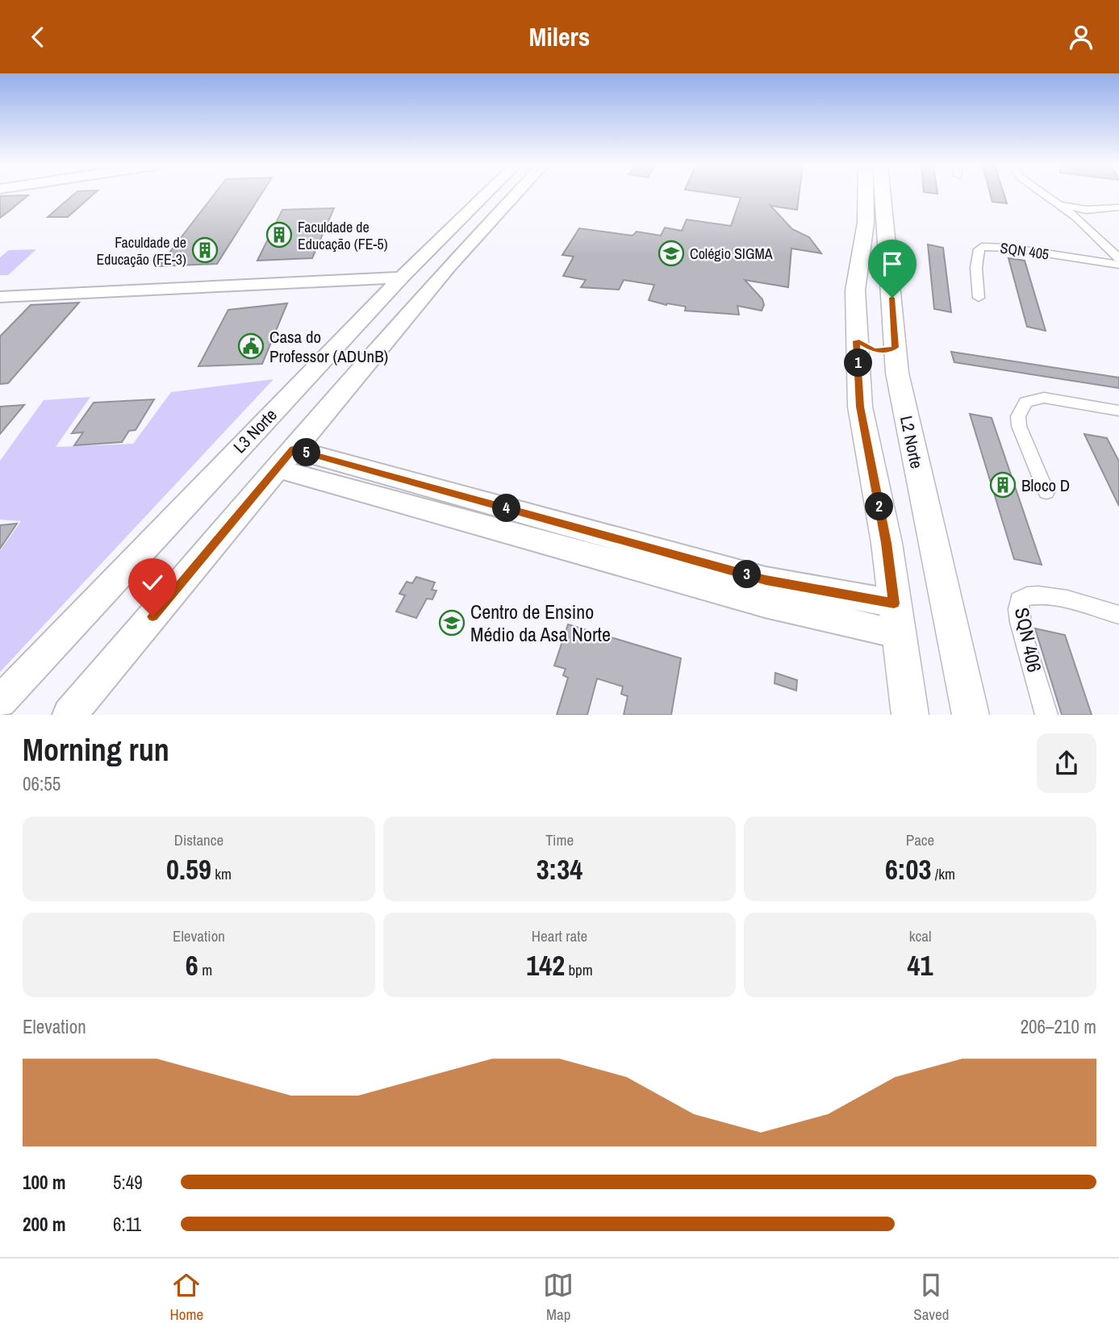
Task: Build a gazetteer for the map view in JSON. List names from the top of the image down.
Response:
{
  "streets": {
    "main road": ["L3 Norte", "L2 Norte"],
    "street": ["SQN 405", "SQN 406"]
  },
  "places": {
    "building": ["Faculdade de Educação (FE-5)", "Faculdade de Educação (FE-3)", "Bloco D"],
    "school or university": ["Colégio SIGMA", "Centro de Ensino Médio da Asa Norte"],
    "public building": ["Casa do Professor (ADUnB)"]
  },
  "page": {
    "header": "Milers",
    "pins": [
      "1",
      "5",
      "2",
      "4",
      "3"
    ],
    "heading": ["Morning run", "06:55"],
    "stats": [
      ["Distance", "0.59 km"],
      ["Time", "3:34"],
      ["Pace", "6:03 /km"],
      ["Elevation", "6 m"],
      ["Heart rate", "142 bpm"],
      ["kcal", "41"]
    ],
    "chart": ["Elevation", "206–210 m"],
    "list": [
      {
        "name": "100 m",
        "note": "5:49"
      },
      {
        "name": "200 m",
        "note": "6:11"
      }
    ],
    "tabs": ["Home", "Map", "Saved"]
  }
}
